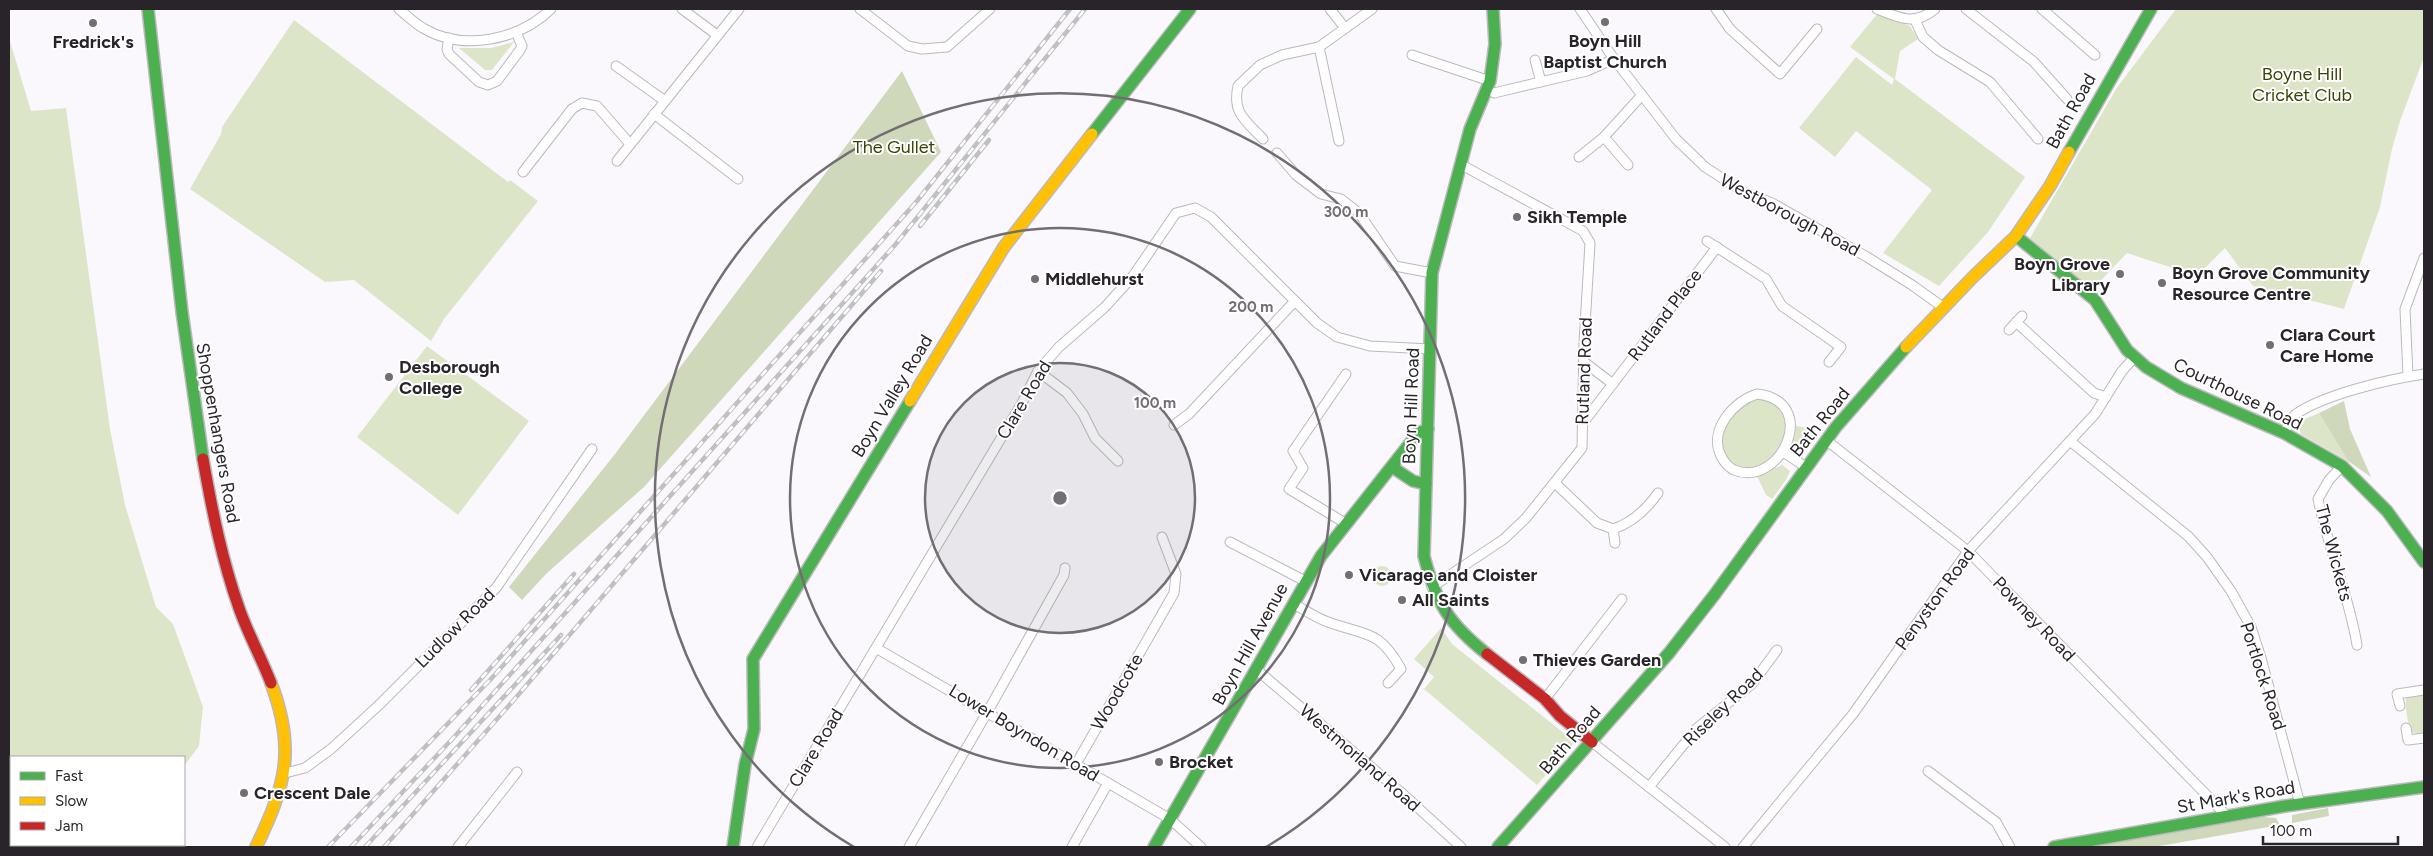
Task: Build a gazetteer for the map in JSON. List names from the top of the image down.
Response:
{
  "streets": {
    "street": [
      "Bath Road",
      "Westborough Road",
      "Rutland Place",
      "Rutland Road",
      "Courthouse Road",
      "Boyn Valley Road",
      "Clare Road",
      "Boyn Hill Road",
      "Shoppenhangers Road",
      "The Wickets",
      "Penyston Road",
      "Powney Road",
      "Ludlow Road",
      "Boyn Hill Avenue",
      "Portlock Road",
      "Woodcote",
      "Riseley Road",
      "Lower Boyndon Road",
      "Westmorland Road",
      "St Mark's Road"
    ]
  },
  "crossings": [
    ["Bath Road", "Westborough Road"],
    ["Bath Road", "Courthouse Road"],
    ["Bath Road", "Boyn Hill Road"],
    ["Bath Road", "Powney Road"],
    ["Rutland Place", "Rutland Road"],
    ["Rutland Road", "Boyn Hill Road"],
    ["Courthouse Road", "The Wickets"],
    ["Courthouse Road", "Penyston Road"],
    ["Clare Road", "Boyn Hill Road"],
    ["Clare Road", "Lower Boyndon Road"],
    ["Boyn Hill Road", "Boyn Hill Avenue"],
    ["Shoppenhangers Road", "Ludlow Road"],
    ["Penyston Road", "Powney Road"],
    ["Penyston Road", "Portlock Road"],
    ["Powney Road", "St Mark's Road"],
    ["Boyn Hill Avenue", "Lower Boyndon Road"],
    ["Boyn Hill Avenue", "Westmorland Road"],
    ["Portlock Road", "St Mark's Road"],
    ["Woodcote", "Lower Boyndon Road"]
  ],
  "parks": ["Boyne Hill Cricket Club", "The Gullet"],
  "places": [
    "Boyn Hill Baptist Church",
    "Fredrick's",
    "Sikh Temple",
    "Boyn Grove Library",
    "Middlehurst",
    "Boyn Grove Community Resource Centre",
    "Clara Court Care Home",
    "Desborough College",
    "Vicarage and Cloister",
    "All Saints",
    "Thieves Garden",
    "Brocket",
    "Crescent Dale"
  ],
  "legend": ["Fast", "Slow", "Jam"],
  "scale_bar": "100 m",
  "rings": ["300 m", "200 m", "100 m"]
}
